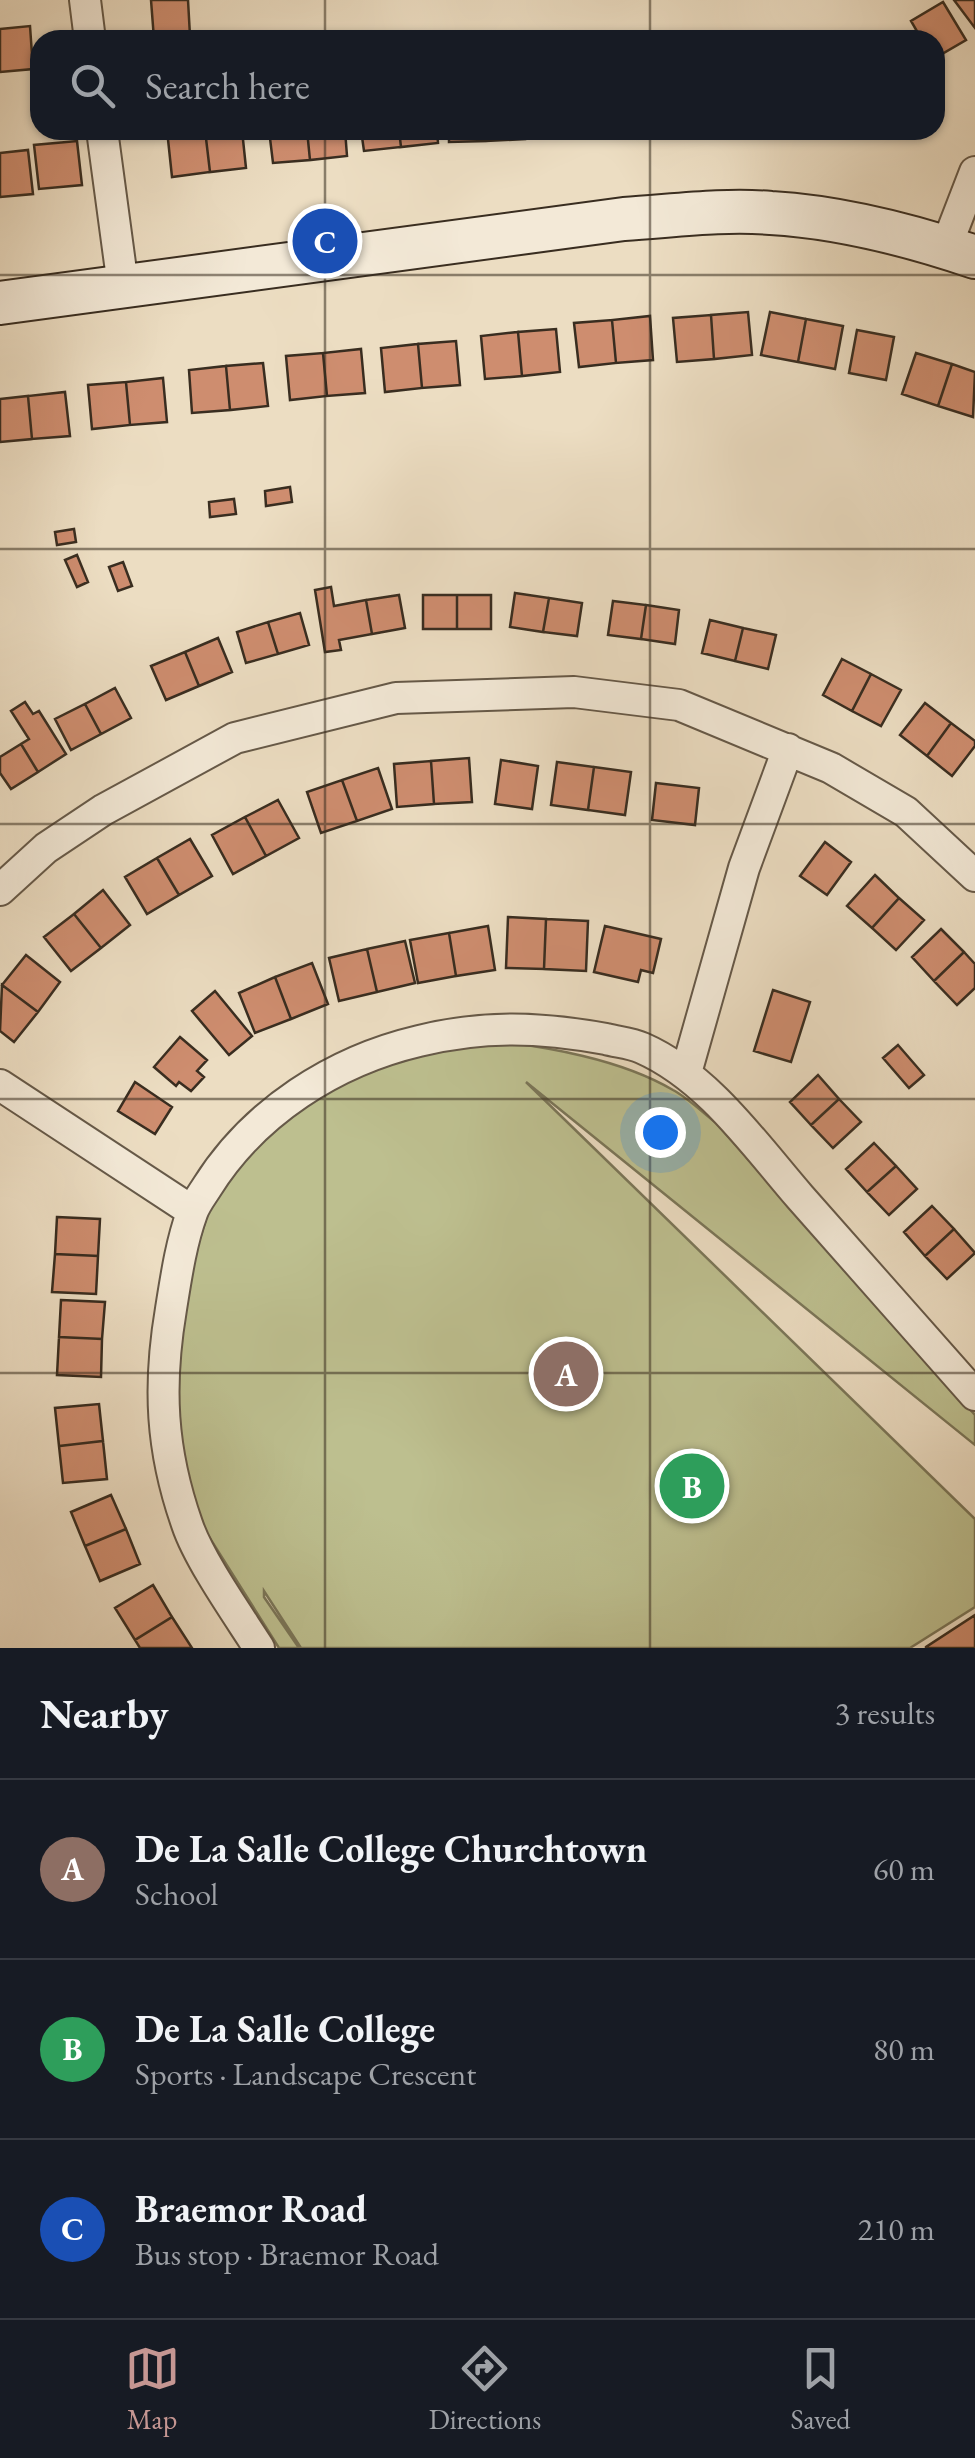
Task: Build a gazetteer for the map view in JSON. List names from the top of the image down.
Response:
{
  "page": {
    "search": "Search here",
    "pins": ["C", "A", "B"],
    "heading": ["Nearby", "3 results"],
    "list": [
      {
        "mark": "A",
        "name": "De La Salle College Churchtown",
        "note": "School",
        "value": "60 m"
      },
      {
        "mark": "B",
        "name": "De La Salle College",
        "note": "Sports · Landscape Crescent",
        "value": "80 m"
      },
      {
        "mark": "C",
        "name": "Braemor Road",
        "note": "Bus stop · Braemor Road",
        "value": "210 m"
      }
    ],
    "nav": ["Map", "Directions", "Saved"]
  }
}
